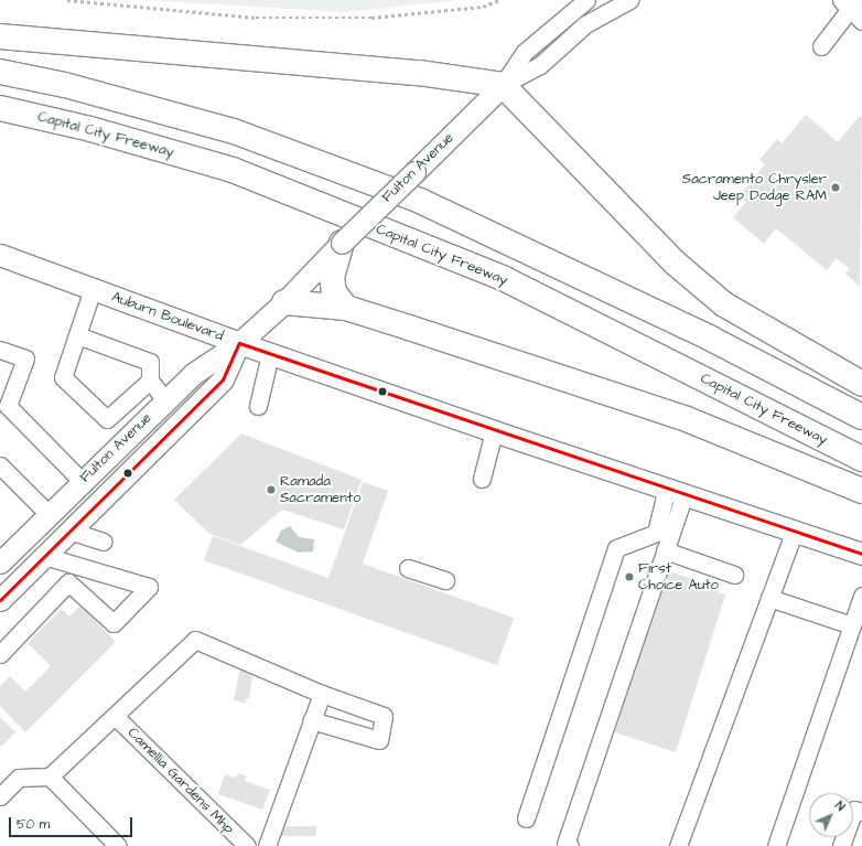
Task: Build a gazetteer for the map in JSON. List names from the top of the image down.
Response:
{
  "streets": {
    "highway": ["Capital City Freeway"],
    "main road": ["Fulton Avenue", "Auburn Boulevard"],
    "street": ["Camellia Gardens Mhp"]
  },
  "crossings": [
    ["Fulton Avenue", "Auburn Boulevard"]
  ],
  "places": ["Sacramento Chrysler Jeep Dodge RAM", "Ramada Sacramento", "First Choice Auto"],
  "scale_bar": "50 m",
  "north": "top right"
}
